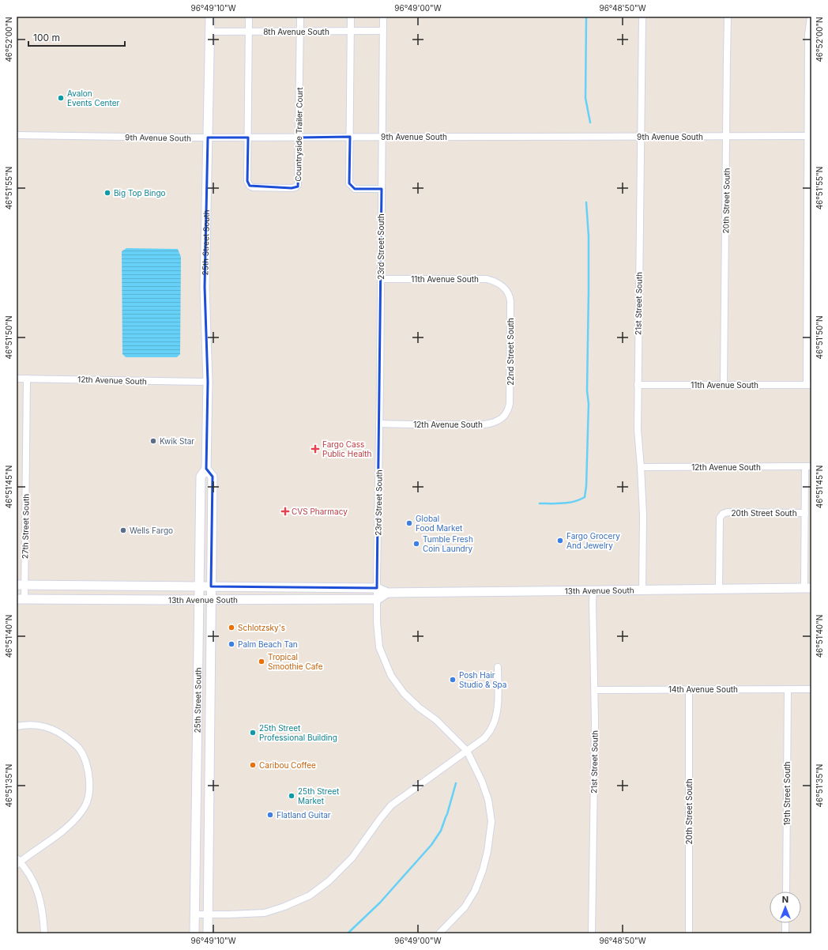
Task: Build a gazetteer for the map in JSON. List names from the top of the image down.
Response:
{
  "streets": {
    "main road": ["25th Street South", "13th Avenue South"],
    "street": [
      "8th Avenue South",
      "Countryside Trailer Court",
      "9th Avenue South",
      "20th Street South",
      "23rd Street South",
      "11th Avenue South",
      "21st Street South",
      "22nd Street South",
      "12th Avenue South",
      "27th Street South",
      "14th Avenue South",
      "19th Street South"
    ]
  },
  "crossings": [
    ["8th Avenue South", "Countryside Trailer Court"],
    ["8th Avenue South", "25th Street South"],
    ["8th Avenue South", "23rd Street South"],
    ["Countryside Trailer Court", "9th Avenue South"],
    ["9th Avenue South", "20th Street South"],
    ["9th Avenue South", "25th Street South"],
    ["9th Avenue South", "23rd Street South"],
    ["9th Avenue South", "21st Street South"],
    ["20th Street South", "11th Avenue South"],
    ["20th Street South", "13th Avenue South"],
    ["20th Street South", "14th Avenue South"],
    ["25th Street South", "12th Avenue South"],
    ["25th Street South", "13th Avenue South"],
    ["23rd Street South", "11th Avenue South"],
    ["23rd Street South", "12th Avenue South"],
    ["23rd Street South", "13th Avenue South"],
    ["11th Avenue South", "21st Street South"],
    ["11th Avenue South", "22nd Street South"],
    ["21st Street South", "12th Avenue South"],
    ["21st Street South", "13th Avenue South"],
    ["21st Street South", "14th Avenue South"],
    ["22nd Street South", "12th Avenue South"],
    ["12th Avenue South", "27th Street South"],
    ["27th Street South", "13th Avenue South"],
    ["14th Avenue South", "19th Street South"]
  ],
  "places": {
    "other": [
      "Avalon Events Center",
      "Big Top Bingo",
      "Kwik Star",
      "Global Food Market",
      "Wells Fargo",
      "Fargo Grocery And Jewelry",
      "Tumble Fresh Coin Laundry",
      "Schlotzsky's",
      "Palm Beach Tan",
      "Tropical Smoothie Cafe",
      "Posh Hair Studio & Spa",
      "25th Street Professional Building",
      "Caribou Coffee",
      "25th Street Market",
      "Flatland Guitar"
    ],
    "health": ["Fargo Cass Public Health", "CVS Pharmacy"]
  },
  "scale_bar": "100 m",
  "north": "top",
  "coordinates": [
    "96°49'10\"W",
    "96°49'00\"W",
    "96°48'50\"W",
    "46°52'00\"N",
    "46°51'55\"N",
    "46°51'50\"N",
    "46°51'45\"N",
    "46°51'40\"N",
    "46°51'35\"N"
  ]
}
